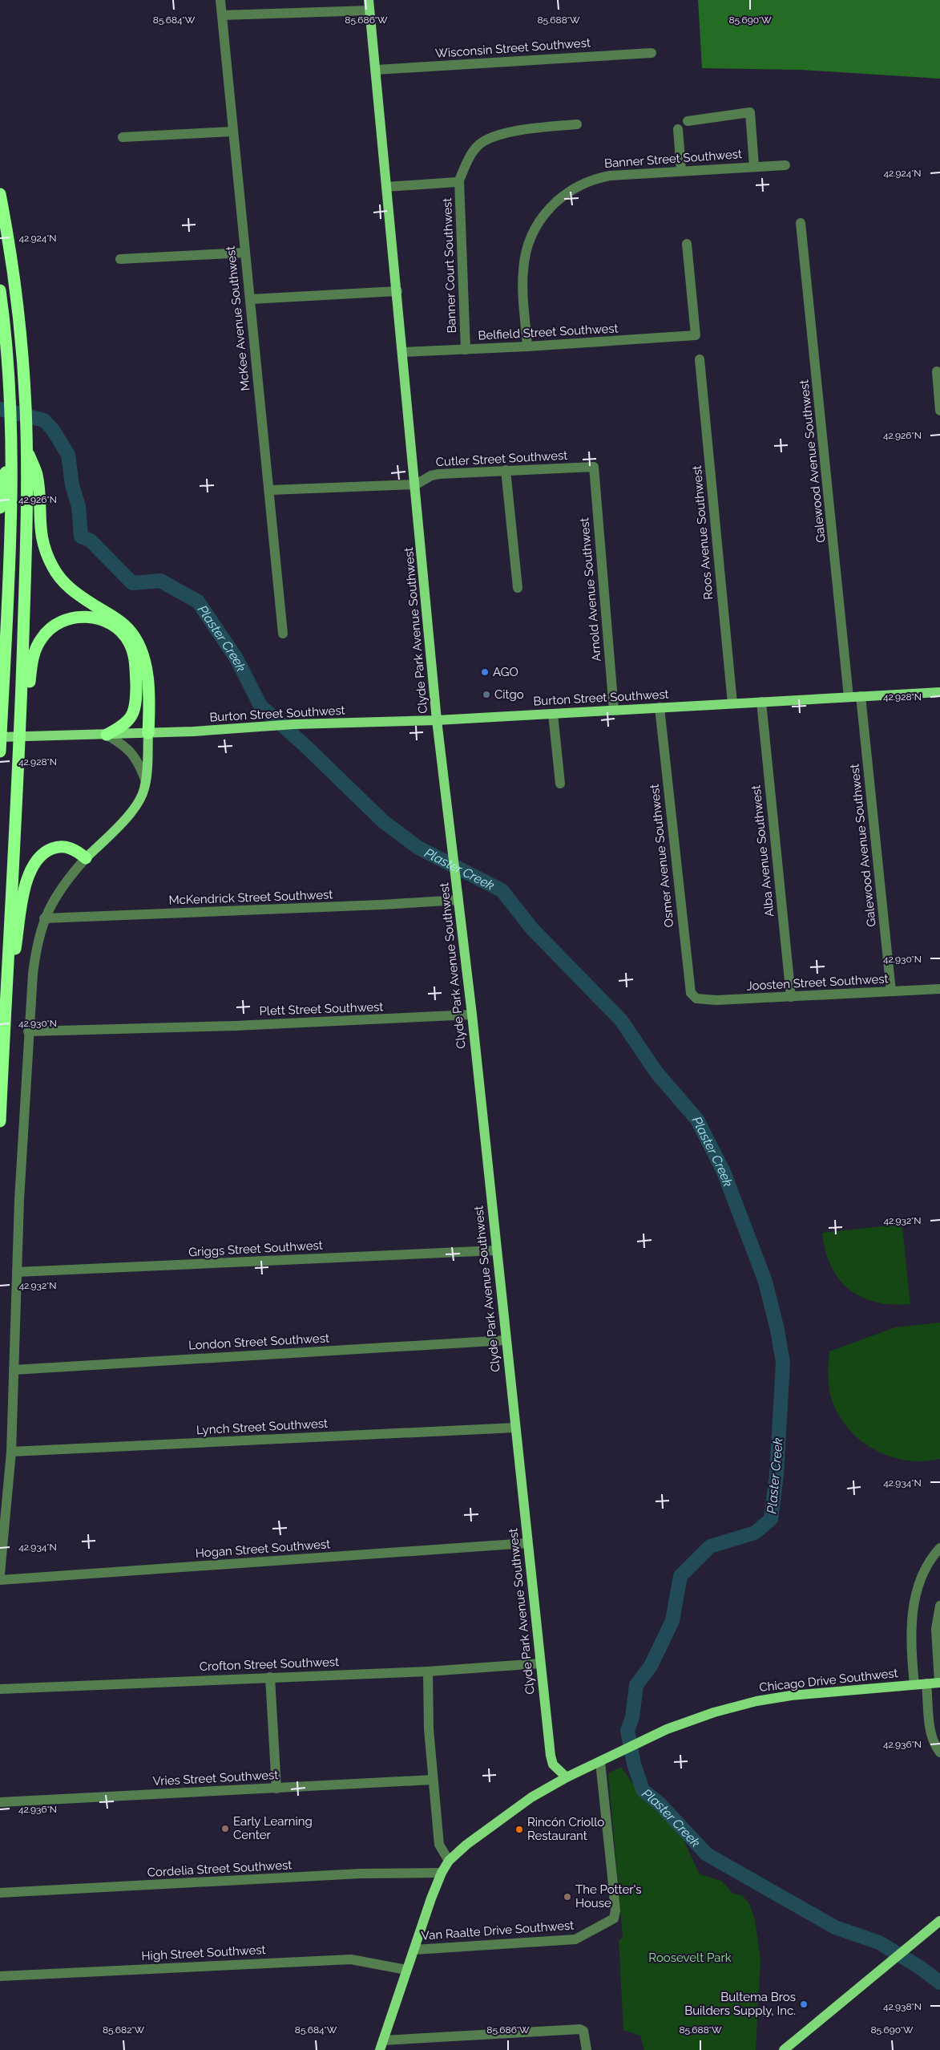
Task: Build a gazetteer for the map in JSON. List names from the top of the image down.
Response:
{
  "streets": {
    "main road": ["Clyde Park Avenue Southwest", "Burton Street Southwest", "Chicago Drive Southwest"],
    "street": [
      "Wisconsin Street Southwest",
      "Banner Street Southwest",
      "Banner Court Southwest",
      "McKee Avenue Southwest",
      "Belfield Street Southwest",
      "Cutler Street Southwest",
      "Galewood Avenue Southwest",
      "Roos Avenue Southwest",
      "Arnold Avenue Southwest",
      "Alba Avenue Southwest",
      "Osmer Avenue Southwest",
      "McKendrick Street Southwest",
      "Joosten Street Southwest",
      "Plett Street Southwest",
      "Griggs Street Southwest",
      "London Street Southwest",
      "Lynch Street Southwest",
      "Hogan Street Southwest",
      "Crofton Street Southwest",
      "Vries Street Southwest",
      "Cordelia Street Southwest",
      "Van Raalte Drive Southwest",
      "High Street Southwest"
    ]
  },
  "crossings": [
    ["Wisconsin Street Southwest", "Clyde Park Avenue Southwest"],
    ["Banner Street Southwest", "Belfield Street Southwest"],
    ["Banner Court Southwest", "Belfield Street Southwest"],
    ["Banner Court Southwest", "Clyde Park Avenue Southwest"],
    ["McKee Avenue Southwest", "Cutler Street Southwest"],
    ["Belfield Street Southwest", "Clyde Park Avenue Southwest"],
    ["Cutler Street Southwest", "Arnold Avenue Southwest"],
    ["Cutler Street Southwest", "Clyde Park Avenue Southwest"],
    ["Galewood Avenue Southwest", "Burton Street Southwest"],
    ["Galewood Avenue Southwest", "Joosten Street Southwest"],
    ["Roos Avenue Southwest", "Burton Street Southwest"],
    ["Arnold Avenue Southwest", "Burton Street Southwest"],
    ["Clyde Park Avenue Southwest", "Burton Street Southwest"],
    ["Clyde Park Avenue Southwest", "McKendrick Street Southwest"],
    ["Clyde Park Avenue Southwest", "Plett Street Southwest"],
    ["Clyde Park Avenue Southwest", "Griggs Street Southwest"],
    ["Clyde Park Avenue Southwest", "London Street Southwest"],
    ["Clyde Park Avenue Southwest", "Lynch Street Southwest"],
    ["Clyde Park Avenue Southwest", "Hogan Street Southwest"],
    ["Clyde Park Avenue Southwest", "Crofton Street Southwest"],
    ["Clyde Park Avenue Southwest", "Chicago Drive Southwest"],
    ["Burton Street Southwest", "Alba Avenue Southwest"],
    ["Burton Street Southwest", "Osmer Avenue Southwest"],
    ["Alba Avenue Southwest", "Joosten Street Southwest"],
    ["Osmer Avenue Southwest", "Joosten Street Southwest"],
    ["Chicago Drive Southwest", "Cordelia Street Southwest"],
    ["Chicago Drive Southwest", "Van Raalte Drive Southwest"],
    ["Chicago Drive Southwest", "High Street Southwest"]
  ],
  "water": ["Plaster Creek"],
  "parks": ["Roosevelt Park"],
  "places": [
    "AGO",
    "Citgo",
    "Early Learning Center",
    "Rincón Criollo Restaurant",
    "The Potter's House",
    "Bultema Bros Builders Supply, Inc."
  ],
  "coordinates": [
    "85.684°W",
    "85.686°W",
    "85.688°W",
    "85.690°W",
    "42.924°N",
    "42.926°N",
    "42.928°N",
    "42.930°N",
    "42.932°N",
    "42.934°N",
    "42.936°N",
    "42.938°N",
    "85.682°W"
  ]
}
